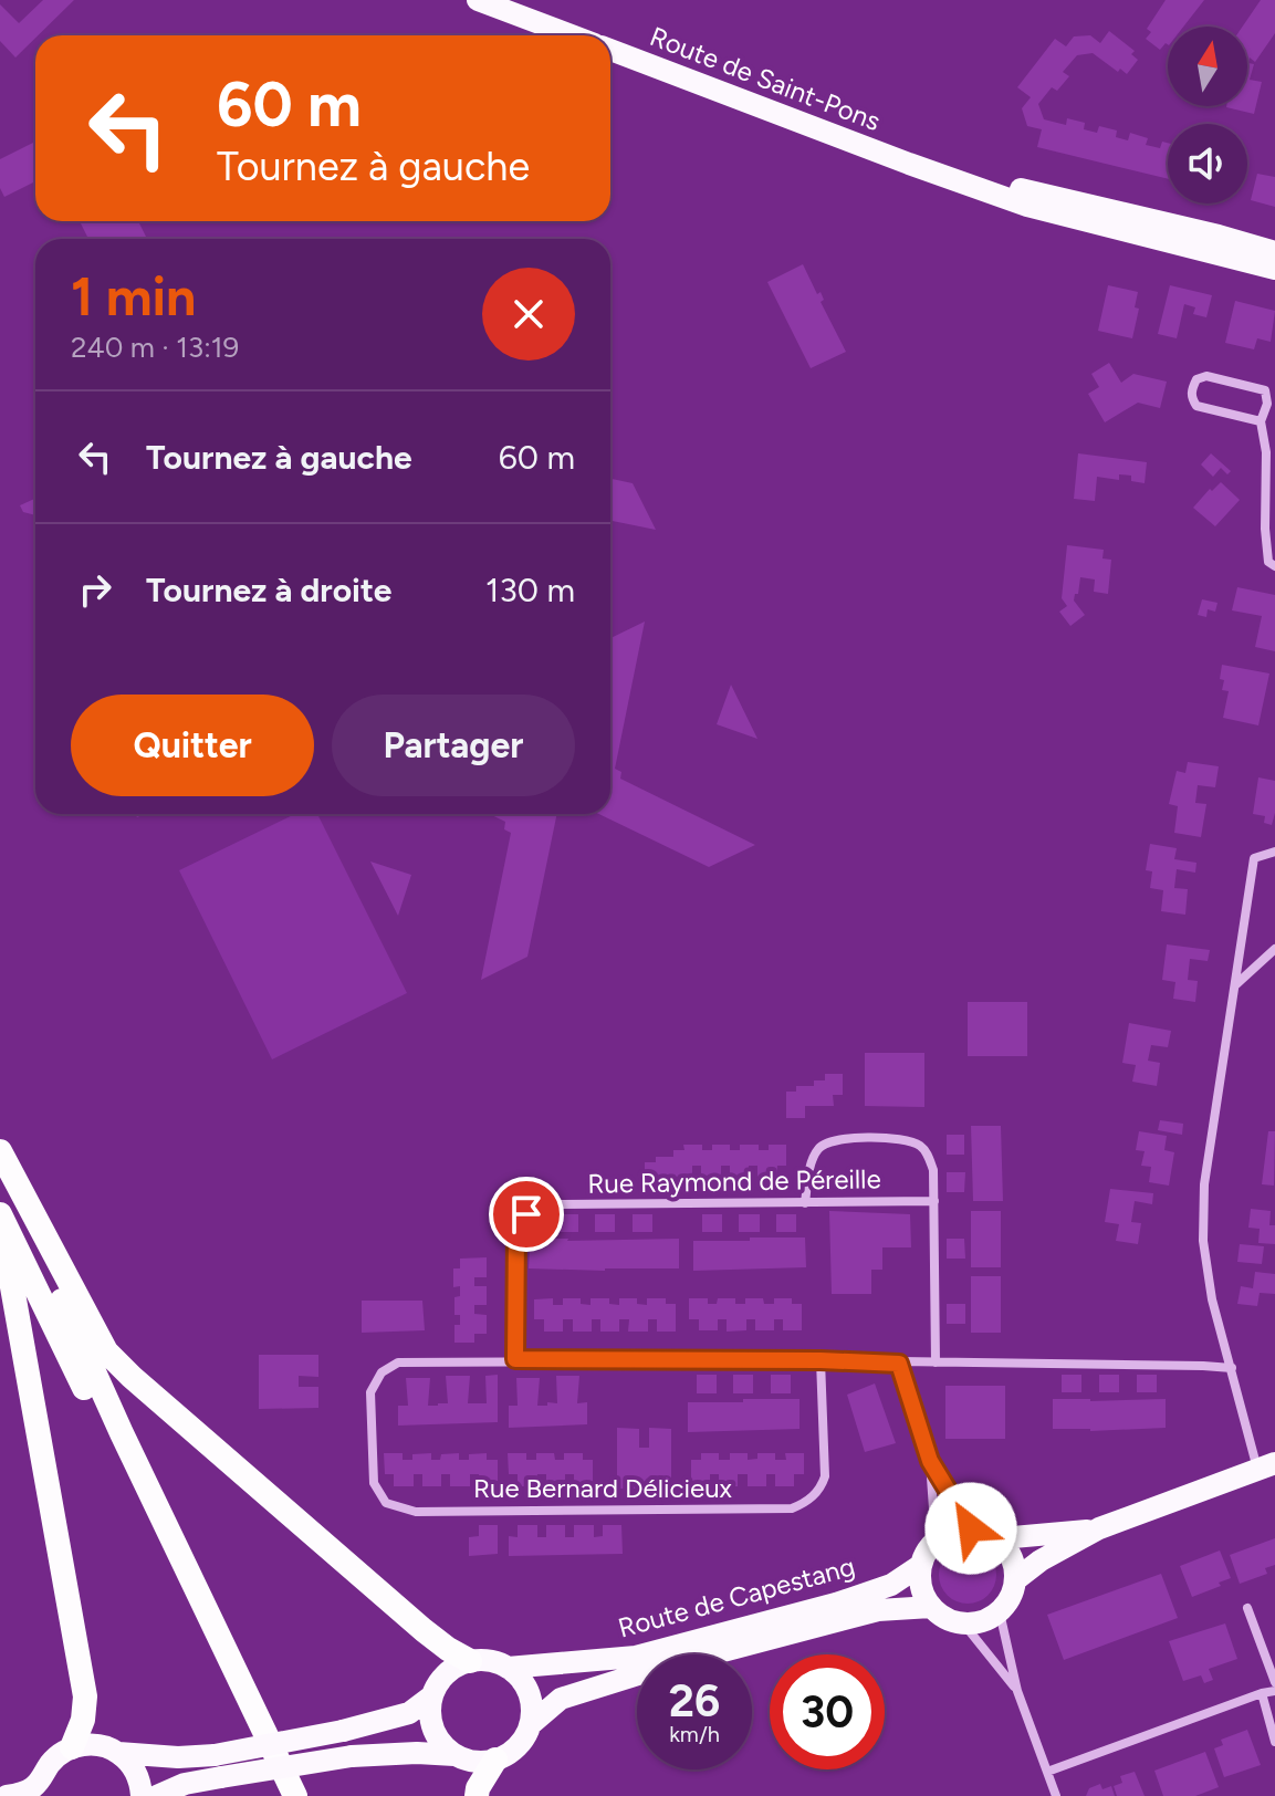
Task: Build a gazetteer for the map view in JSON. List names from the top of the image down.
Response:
{
  "streets": {
    "main road": ["Route de Saint-Pons", "Route de Capestang"],
    "street": ["Rue Raymond de Péreille", "Rue Bernard Délicieux"]
  },
  "crossings": [
    ["Rue Raymond de Péreille", "Rue Bernard Délicieux"]
  ],
  "north": "top",
  "page": {
    "turn": ["60 m", "Tournez à gauche"],
    "heading": ["1 min", "240 m · 13:19"],
    "list": [
      {
        "name": "Tournez à gauche",
        "value": "60 m"
      },
      {
        "name": "Tournez à droite",
        "value": "130 m"
      }
    ],
    "buttons": ["Quitter", "Partager"],
    "speed": "26 km/h",
    "limit": "30"
  }
}
